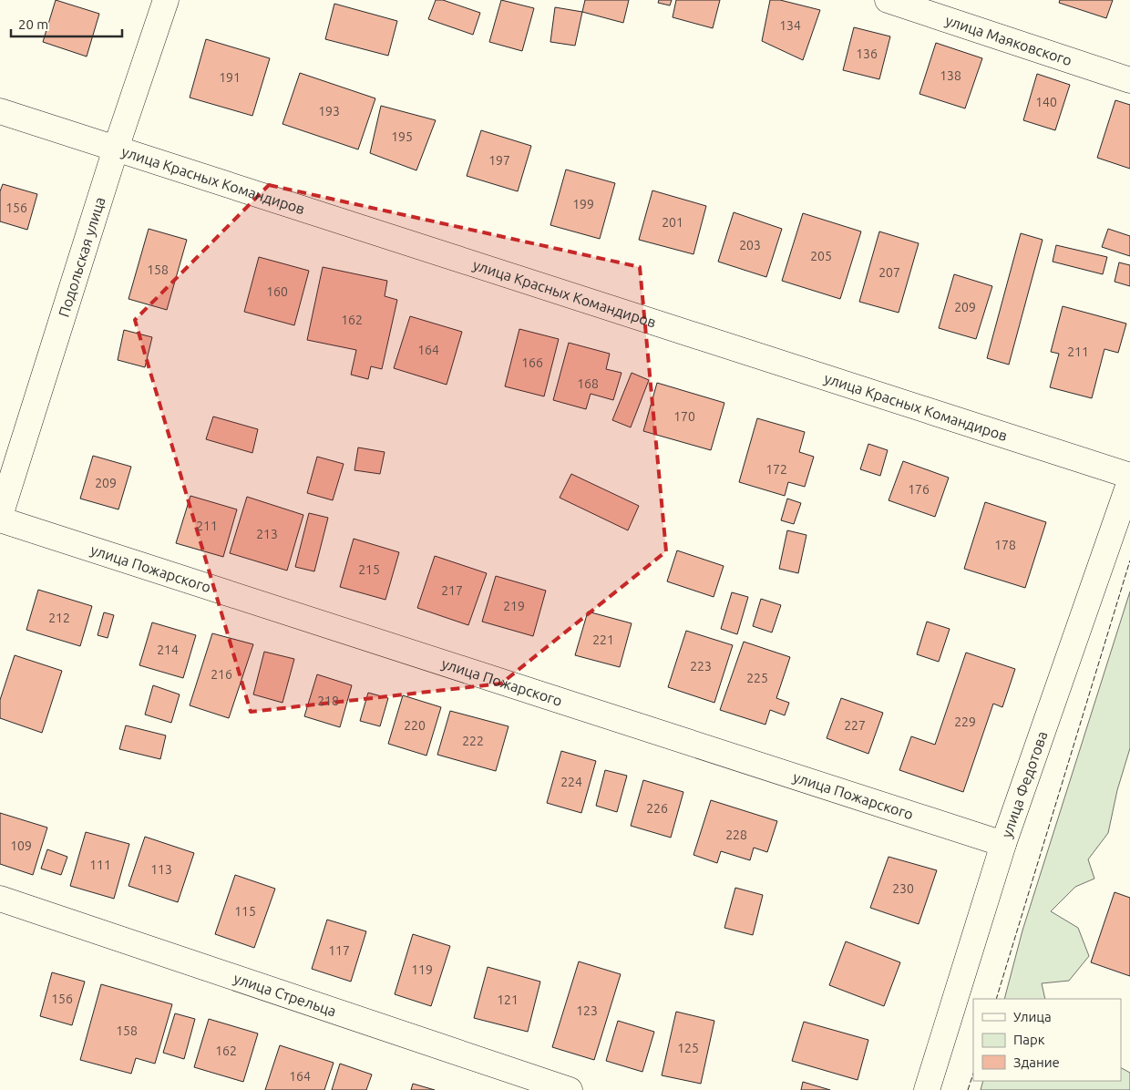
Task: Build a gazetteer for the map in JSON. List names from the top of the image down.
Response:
{
  "streets": {
    "street": [
      "улица Маяковского",
      "улица Красных Командиров",
      "Подольская улица",
      "улица Пожарского",
      "улица Федотова",
      "улица Стрельца"
    ]
  },
  "crossings": [
    ["улица Красных Командиров", "Подольская улица"],
    ["Подольская улица", "улица Пожарского"],
    ["улица Пожарского", "улица Федотова"]
  ],
  "house_numbers": [
    "134",
    "136",
    "138",
    "191",
    "140",
    "193",
    "195",
    "197",
    "199",
    "156",
    "201",
    "203",
    "205",
    "158",
    "207",
    "160",
    "209",
    "162",
    "164",
    "211",
    "166",
    "168",
    "170",
    "172",
    "209",
    "176",
    "211",
    "213",
    "178",
    "215",
    "217",
    "219",
    "212",
    "221",
    "214",
    "223",
    "216",
    "225",
    "218",
    "229",
    "220",
    "227",
    "222",
    "224",
    "226",
    "228",
    "109",
    "111",
    "113",
    "230",
    "115",
    "117",
    "119",
    "156",
    "121",
    "123",
    "158",
    "125",
    "162",
    "164"
  ],
  "legend": ["Улица", "Парк", "Здание"],
  "scale_bar": "20 m"
}
